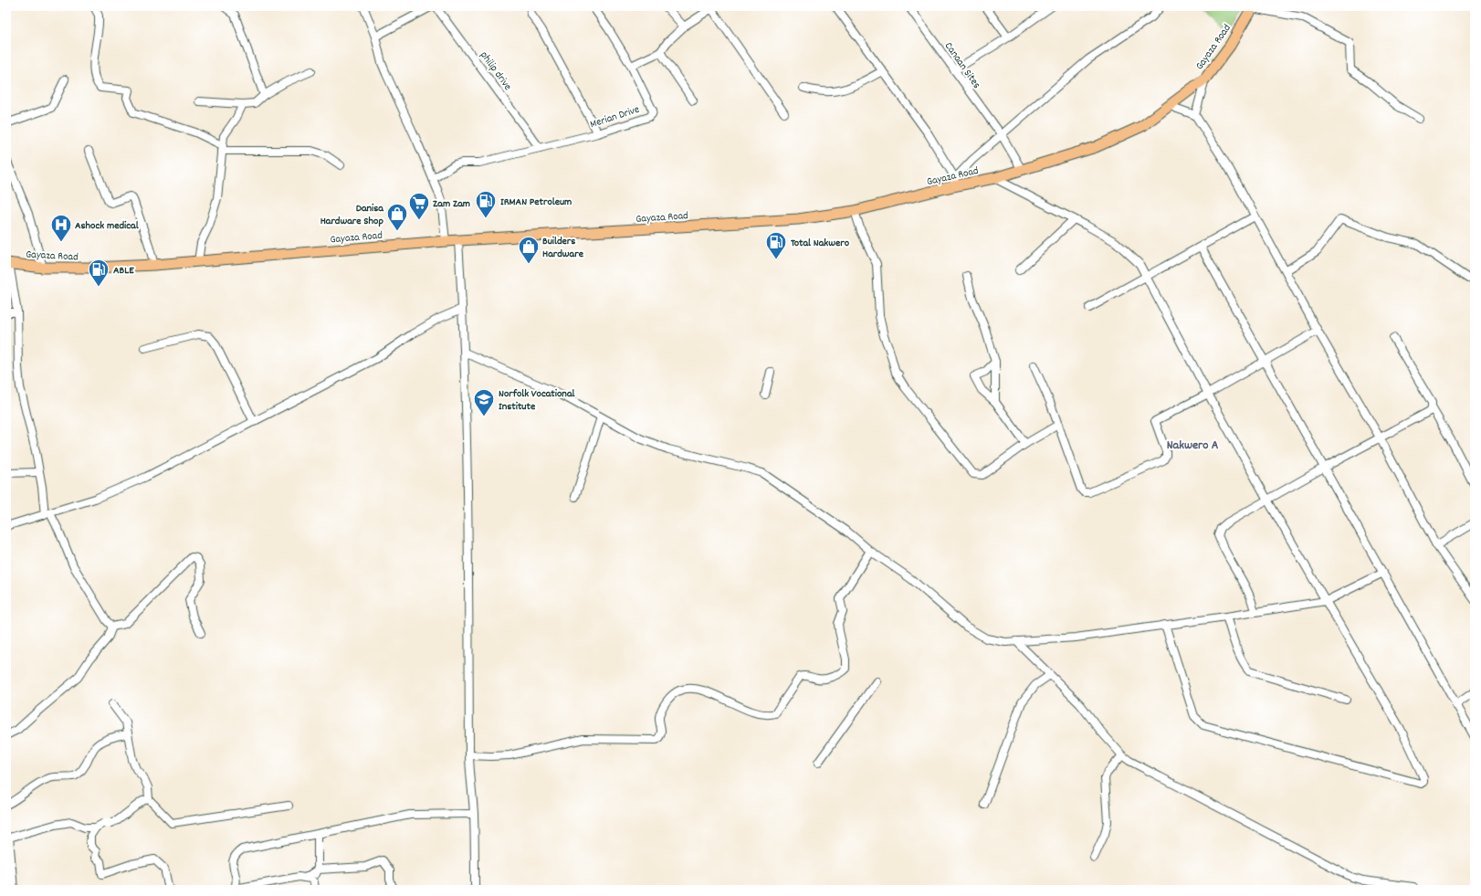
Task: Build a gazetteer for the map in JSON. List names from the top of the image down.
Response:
{
  "streets": {
    "main road": ["Gayaza Road"],
    "street": ["Canaan Sites", "philip drive", "Merian Drive"]
  },
  "crossings": [
    ["Gayaza Road", "Canaan Sites"],
    ["philip drive", "Merian Drive"]
  ],
  "districts": ["Nakwero A"],
  "places": {
    "fuel station": ["IRMAN Petroleum", "Total Nakwero", "ABLE"],
    "supermarket": ["Zam Zam"],
    "shop": ["Danisa Hardware Shop", "Builders Hardware"],
    "hospital": ["Ashock medical"],
    "school or university": ["Norfolk Vocational Institute"]
  }
}
